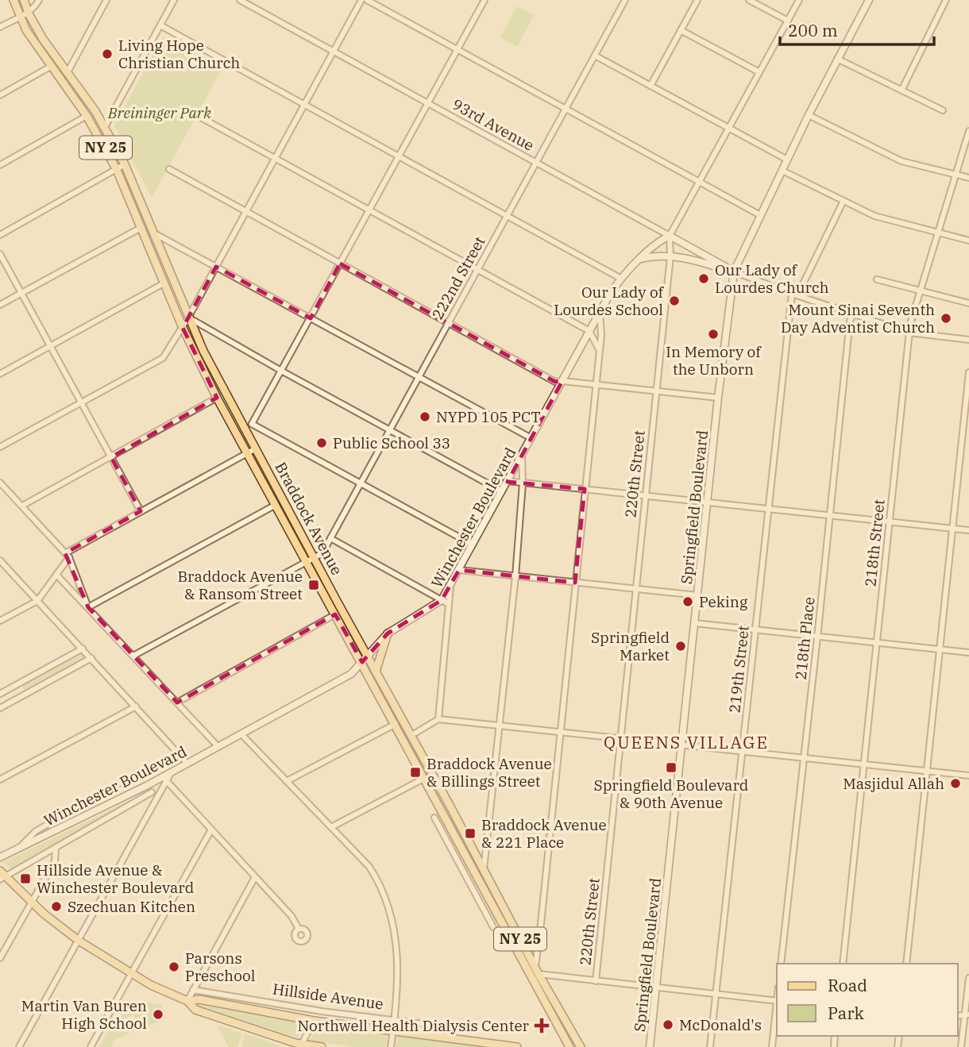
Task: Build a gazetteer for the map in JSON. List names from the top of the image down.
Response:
{
  "streets": {
    "main road": [
      "93rd Avenue",
      "NY 25",
      "Springfield Boulevard",
      "Winchester Boulevard",
      "Braddock Avenue",
      "Hillside Avenue"
    ],
    "street": [
      "222nd Street",
      "220th Street",
      "218th Street",
      "218th Place",
      "219th Street"
    ]
  },
  "crossings": [
    ["93rd Avenue", "222nd Street"],
    ["93rd Avenue", "220th Street"],
    ["93rd Avenue", "Springfield Boulevard"],
    ["93rd Avenue", "Winchester Boulevard"],
    ["93rd Avenue", "218th Street"],
    ["93rd Avenue", "218th Place"],
    ["93rd Avenue", "219th Street"],
    ["222nd Street", "Braddock Avenue"],
    ["220th Street", "Winchester Boulevard"],
    ["Winchester Boulevard", "Braddock Avenue"],
    ["Winchester Boulevard", "Hillside Avenue"]
  ],
  "districts": ["QUEENS VILLAGE"],
  "parks": ["Breininger Park"],
  "places": {
    "other": [
      "Living Hope Christian Church",
      "Our Lady of Lourdes Church",
      "Our Lady of Lourdes School",
      "Mount Sinai Seventh Day Adventist Church",
      "In Memory of the Unborn",
      "NYPD 105 PCT",
      "Public School 33",
      "Peking",
      "Springfield Market",
      "Masjidul Allah",
      "Szechuan Kitchen",
      "Parsons Preschool",
      "Martin Van Buren High School",
      "McDonald's"
    ],
    "transit": [
      "Braddock Avenue & Ransom Street",
      "Springfield Boulevard & 90th Avenue",
      "Braddock Avenue & Billings Street",
      "Braddock Avenue & 221 Place",
      "Hillside Avenue & Winchester Boulevard"
    ],
    "health": ["Northwell Health Dialysis Center"]
  },
  "legend": ["Road", "Park"],
  "scale_bar": "200 m"
}
